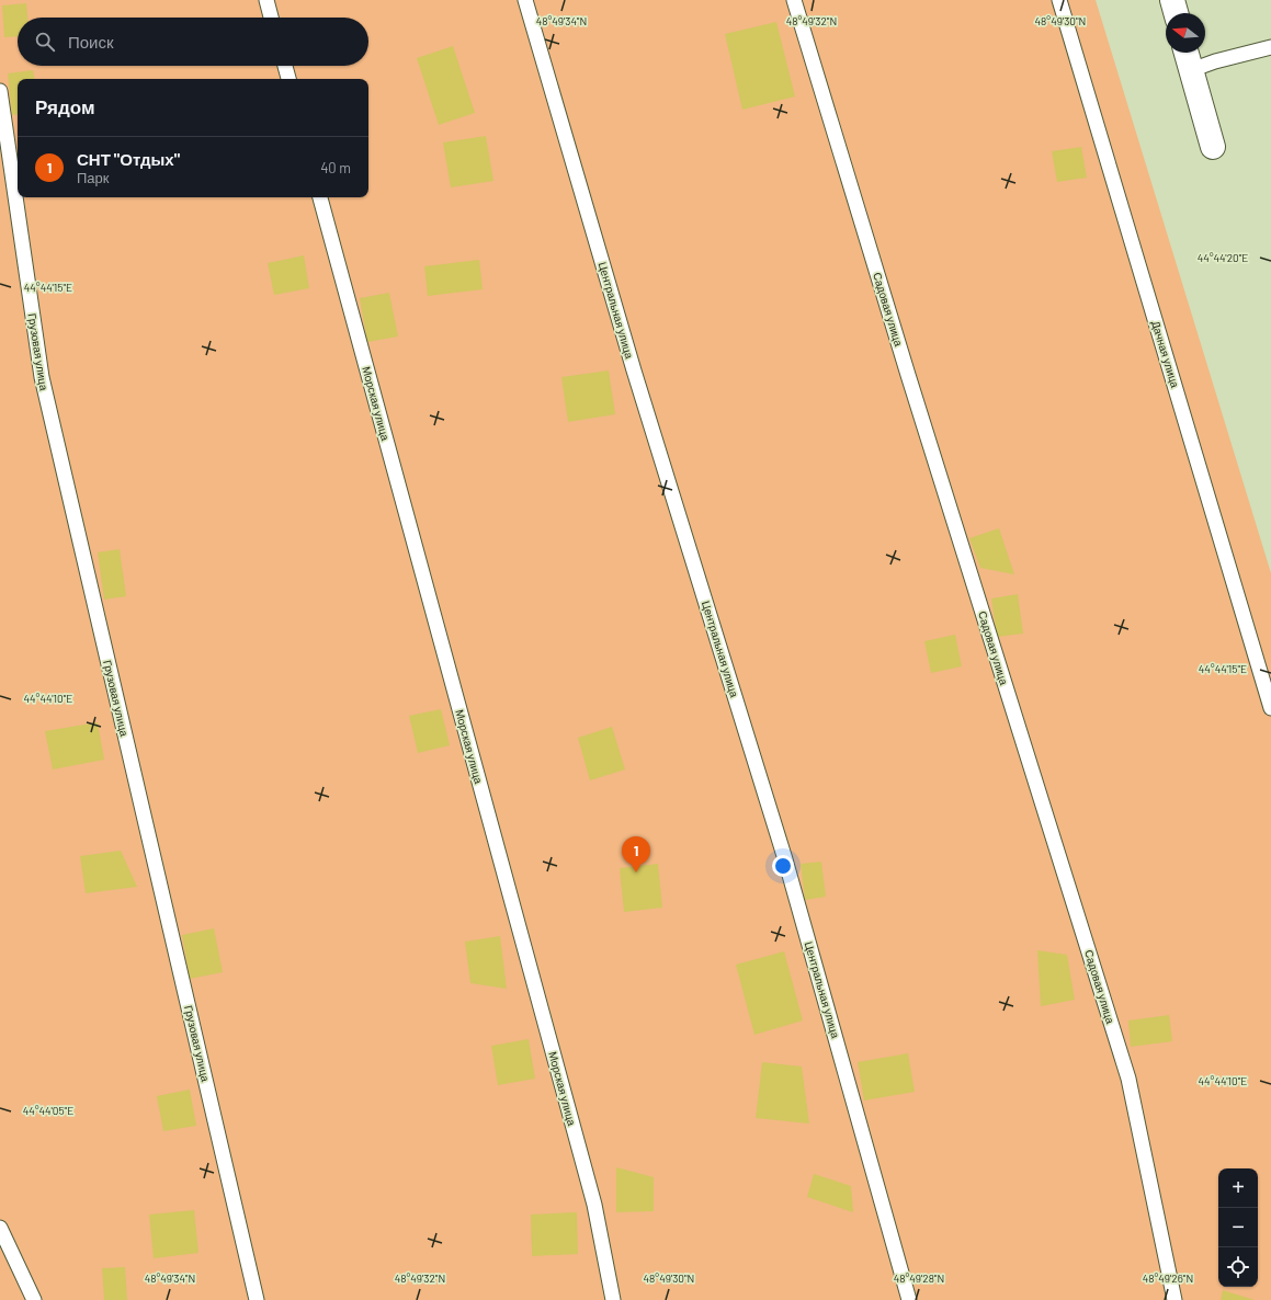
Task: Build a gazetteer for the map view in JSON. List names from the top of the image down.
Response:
{
  "streets": {
    "lane": [
      "Садовая улица",
      "Центральная улица",
      "Грузовая улица",
      "Дачная улица",
      "Морская улица"
    ]
  },
  "north": "left",
  "page": {
    "search": "Поиск",
    "heading": "Рядом",
    "list": [
      {
        "mark": "1",
        "name": "СНТ \"Отдых\"",
        "note": "Парк",
        "value": "40 m"
      }
    ],
    "pins": "1",
    "map_buttons": ["+", "−"]
  },
  "coordinates": [
    "48°49'34\"N",
    "48°49'32\"N",
    "48°49'30\"N",
    "44°44'20\"E",
    "44°44'15\"E",
    "44°44'10\"E",
    "44°44'05\"E",
    "48°49'28\"N",
    "48°49'26\"N"
  ]
}
